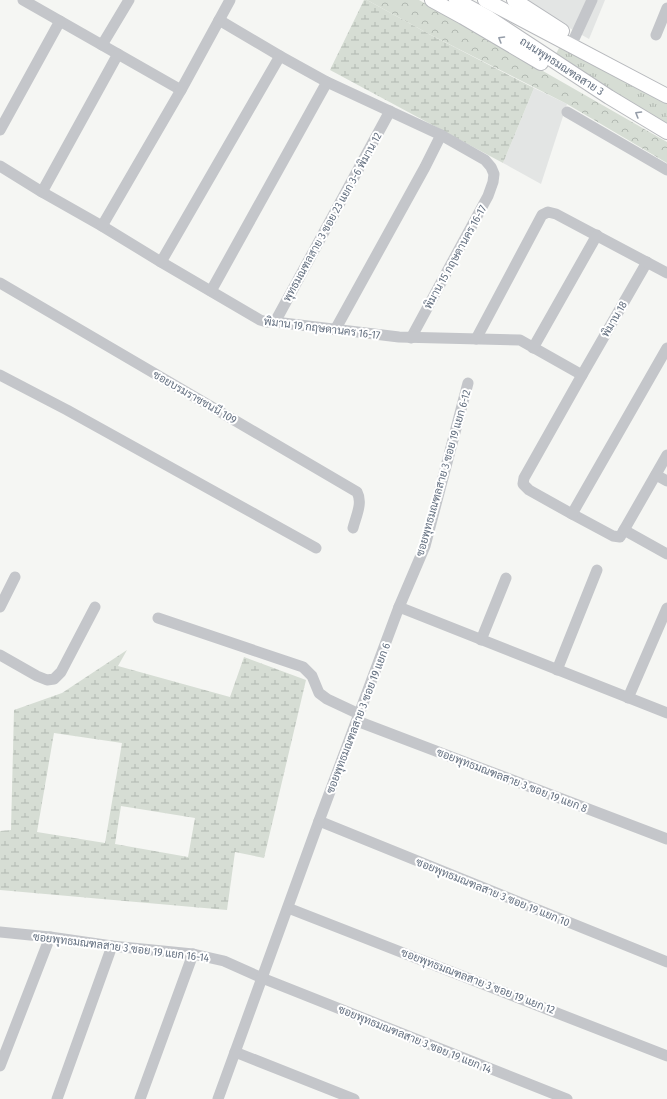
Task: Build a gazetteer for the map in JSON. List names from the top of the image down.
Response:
{
  "streets": {
    "main road": ["ถนนพุทธมณฑลสาย 3"],
    "street": [
      "พุทธมณฑลสาย 3 ซอย 23 แยก 3-6 พิมาน 12",
      "พิมาน 15 กฤษดานคร 16-17",
      "พิมาน 18",
      "พิมาน 19 กฤษดานคร 16-17",
      "ซอยบรมราชชนนี 109",
      "ซอยพุทธมณฑลสาย 3 ซอย 19 แยก 6-12",
      "ซอยพุทธมณฑลสาย 3 ซอย 19 แยก 6",
      "ซอยพุทธมณฑลสาย 3 ซอย 19 แยก 8",
      "ซอยพุทธมณฑลสาย 3 ซอย 19 แยก 10",
      "ซอยพุทธมณฑลสาย 3 ซอย 19 แยก 16-14",
      "ซอยพุทธมณฑลสาย 3 ซอย 19 แยก 12",
      "ซอยพุทธมณฑลสาย 3 ซอย 19 แยก 14"
    ]
  },
  "crossings": [
    ["พุทธมณฑลสาย 3 ซอย 23 แยก 3-6 พิมาน 12", "พิมาน 19 กฤษดานคร 16-17"],
    ["พิมาน 15 กฤษดานคร 16-17", "พิมาน 19 กฤษดานคร 16-17"],
    ["พิมาน 18", "พิมาน 19 กฤษดานคร 16-17"],
    ["ซอยพุทธมณฑลสาย 3 ซอย 19 แยก 6-12", "ซอยพุทธมณฑลสาย 3 ซอย 19 แยก 6"],
    ["ซอยพุทธมณฑลสาย 3 ซอย 19 แยก 6", "ซอยพุทธมณฑลสาย 3 ซอย 19 แยก 8"],
    ["ซอยพุทธมณฑลสาย 3 ซอย 19 แยก 6", "ซอยพุทธมณฑลสาย 3 ซอย 19 แยก 10"],
    ["ซอยพุทธมณฑลสาย 3 ซอย 19 แยก 6", "ซอยพุทธมณฑลสาย 3 ซอย 19 แยก 16-14"],
    ["ซอยพุทธมณฑลสาย 3 ซอย 19 แยก 6", "ซอยพุทธมณฑลสาย 3 ซอย 19 แยก 12"],
    ["ซอยพุทธมณฑลสาย 3 ซอย 19 แยก 6", "ซอยพุทธมณฑลสาย 3 ซอย 19 แยก 14"],
    ["ซอยพุทธมณฑลสาย 3 ซอย 19 แยก 16-14", "ซอยพุทธมณฑลสาย 3 ซอย 19 แยก 14"]
  ]
}
